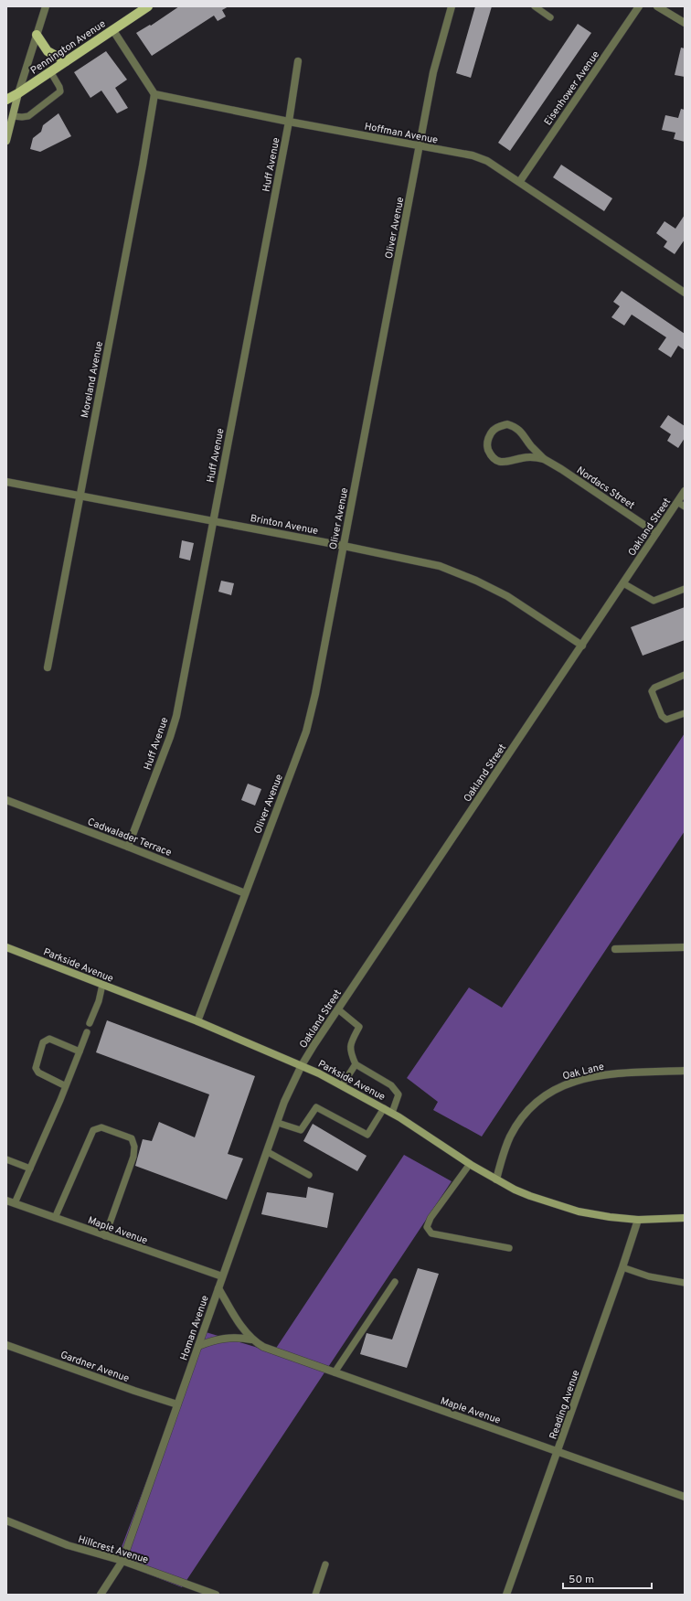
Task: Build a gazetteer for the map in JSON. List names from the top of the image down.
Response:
{
  "streets": {
    "main road": ["Pennington Avenue", "Parkside Avenue"],
    "street": [
      "Eisenhower Avenue",
      "Hoffman Avenue",
      "Huff Avenue",
      "Oliver Avenue",
      "Moreland Avenue",
      "Nordacs Street",
      "Brinton Avenue",
      "Oakland Street",
      "Cadwalader Terrace",
      "Oak Lane",
      "Maple Avenue",
      "Homan Avenue",
      "Gardner Avenue",
      "Reading Avenue",
      "Hillcrest Avenue"
    ]
  },
  "crossings": [
    ["Eisenhower Avenue", "Hoffman Avenue"],
    ["Hoffman Avenue", "Huff Avenue"],
    ["Hoffman Avenue", "Oliver Avenue"],
    ["Hoffman Avenue", "Moreland Avenue"],
    ["Huff Avenue", "Brinton Avenue"],
    ["Huff Avenue", "Cadwalader Terrace"],
    ["Oliver Avenue", "Brinton Avenue"],
    ["Oliver Avenue", "Cadwalader Terrace"],
    ["Oliver Avenue", "Parkside Avenue"],
    ["Moreland Avenue", "Brinton Avenue"],
    ["Nordacs Street", "Oakland Street"],
    ["Brinton Avenue", "Oakland Street"],
    ["Oakland Street", "Parkside Avenue"],
    ["Oakland Street", "Homan Avenue"],
    ["Parkside Avenue", "Oak Lane"],
    ["Parkside Avenue", "Homan Avenue"],
    ["Parkside Avenue", "Reading Avenue"],
    ["Maple Avenue", "Homan Avenue"],
    ["Maple Avenue", "Reading Avenue"],
    ["Homan Avenue", "Gardner Avenue"],
    ["Homan Avenue", "Hillcrest Avenue"]
  ],
  "scale_bar": "50 m"
}
